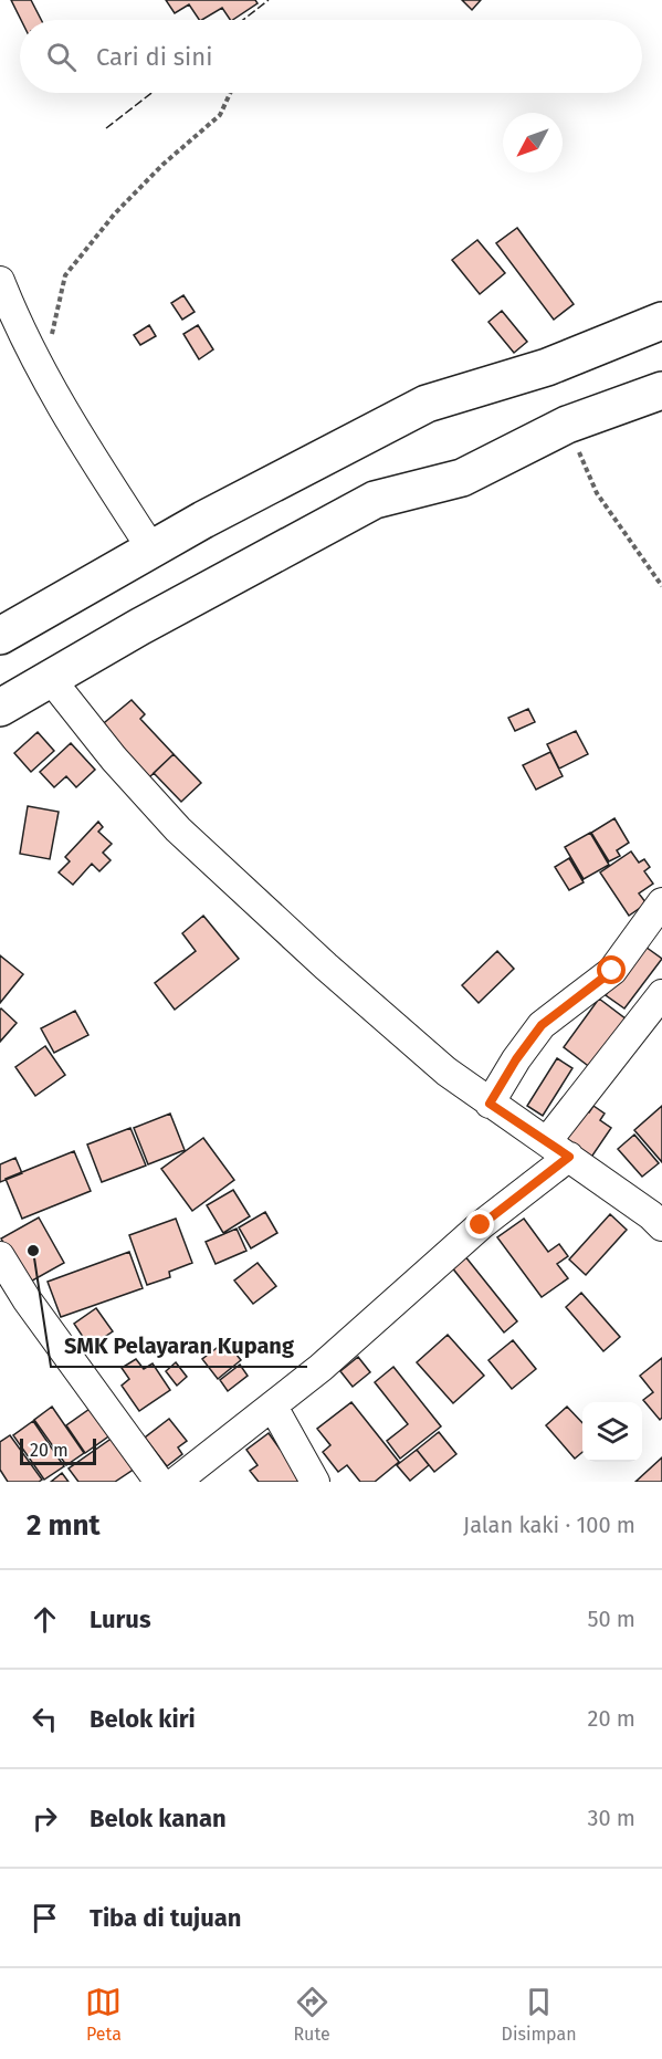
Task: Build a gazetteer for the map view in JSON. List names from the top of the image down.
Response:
{
  "places": ["SMK Pelayaran Kupang"],
  "scale_bar": "20 m",
  "north": "bottom left",
  "page": {
    "search": "Cari di sini",
    "scale": "20 m",
    "heading": ["2 mnt", "Jalan kaki · 100 m"],
    "list": [
      ["Lurus", "50 m"],
      ["Belok kiri", "20 m"],
      ["Belok kanan", "30 m"],
      "Tiba di tujuan"
    ],
    "nav": ["Peta", "Rute", "Disimpan"]
  }
}
